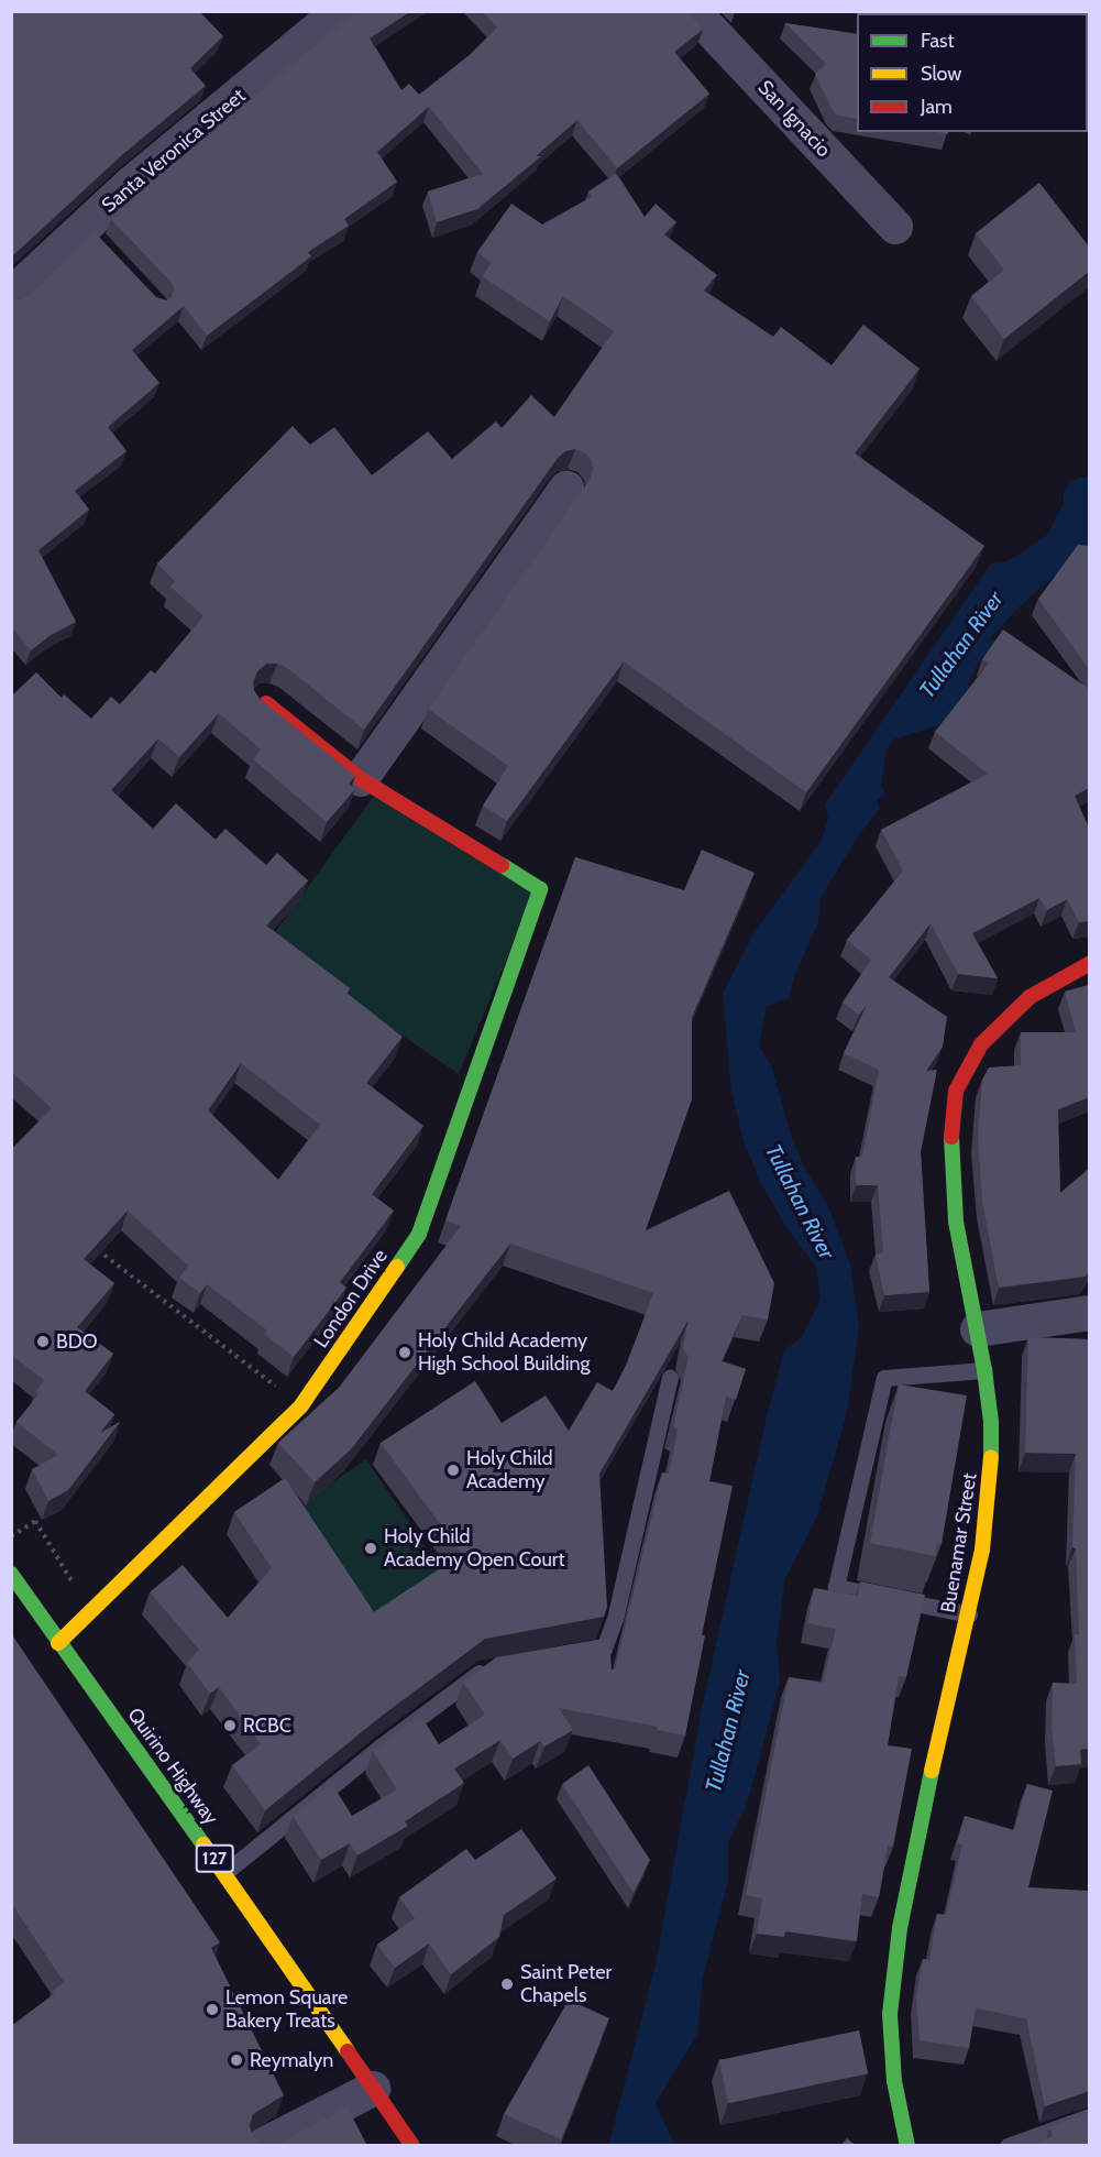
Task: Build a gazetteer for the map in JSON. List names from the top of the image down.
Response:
{
  "streets": {
    "street": [
      "San Ignacio",
      "Santa Veronica Street",
      "London Drive",
      "Buenamar Street",
      "Quirino Highway",
      "127"
    ]
  },
  "crossings": [
    ["London Drive", "Quirino Highway"]
  ],
  "water": ["Tullahan River"],
  "places": [
    "BDO",
    "Holy Child Academy High School Building",
    "Holy Child Academy",
    "Holy Child Academy Open Court",
    "RCBC",
    "Saint Peter Chapels",
    "Lemon Square Bakery Treats",
    "Reymalyn"
  ],
  "legend": ["Fast", "Slow", "Jam"]
}
